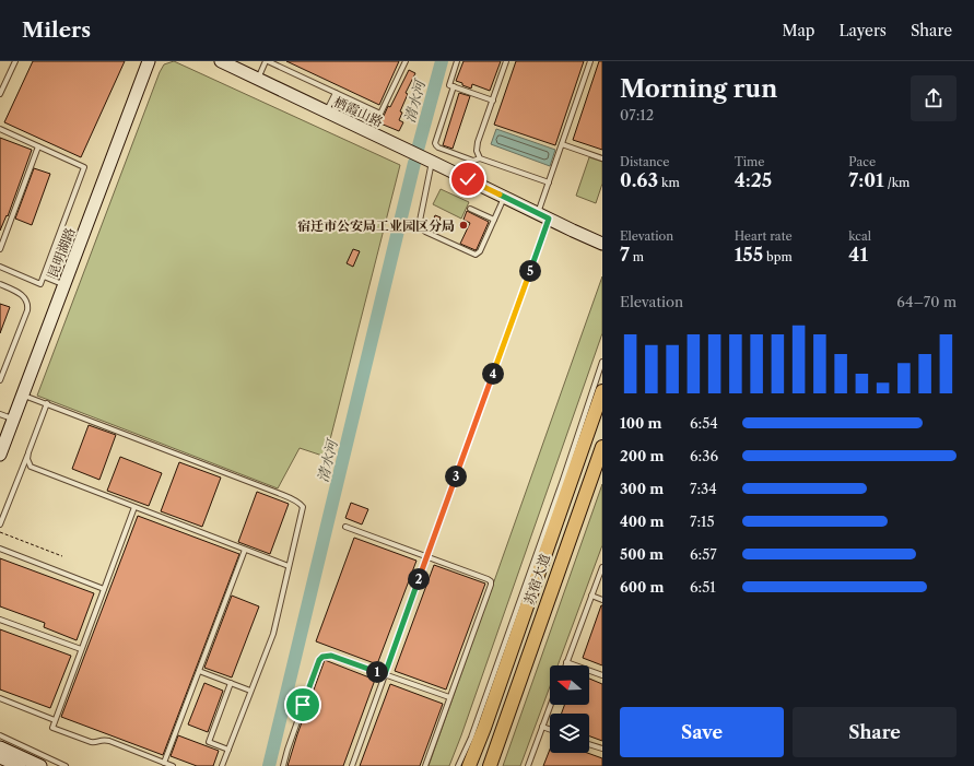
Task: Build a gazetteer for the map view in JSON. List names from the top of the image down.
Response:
{
  "streets": {
    "main road": ["苏宿大道"],
    "street": ["栖霞山路", "昆明湖路"]
  },
  "water": ["清水河"],
  "places": ["宿迁市公安局工业园区分局"],
  "north": "left",
  "page": {
    "header": "Milers",
    "nav": ["Map", "Layers", "Share"],
    "heading": ["Morning run", "07:12"],
    "stats": [
      ["Distance", "0.63 km"],
      ["Time", "4:25"],
      ["Pace", "7:01 /km"],
      ["Elevation", "7 m"],
      ["Heart rate", "155 bpm"],
      ["kcal", "41"]
    ],
    "pins": [
      "5",
      "4",
      "3",
      "2",
      "1"
    ],
    "chart": ["Elevation", "64–70 m"],
    "list": [
      {
        "name": "100 m",
        "note": "6:54"
      },
      {
        "name": "200 m",
        "note": "6:36"
      },
      {
        "name": "300 m",
        "note": "7:34"
      },
      {
        "name": "400 m",
        "note": "7:15"
      },
      {
        "name": "500 m",
        "note": "6:57"
      },
      {
        "name": "600 m",
        "note": "6:51"
      }
    ],
    "buttons": ["Save", "Share"]
  }
}
